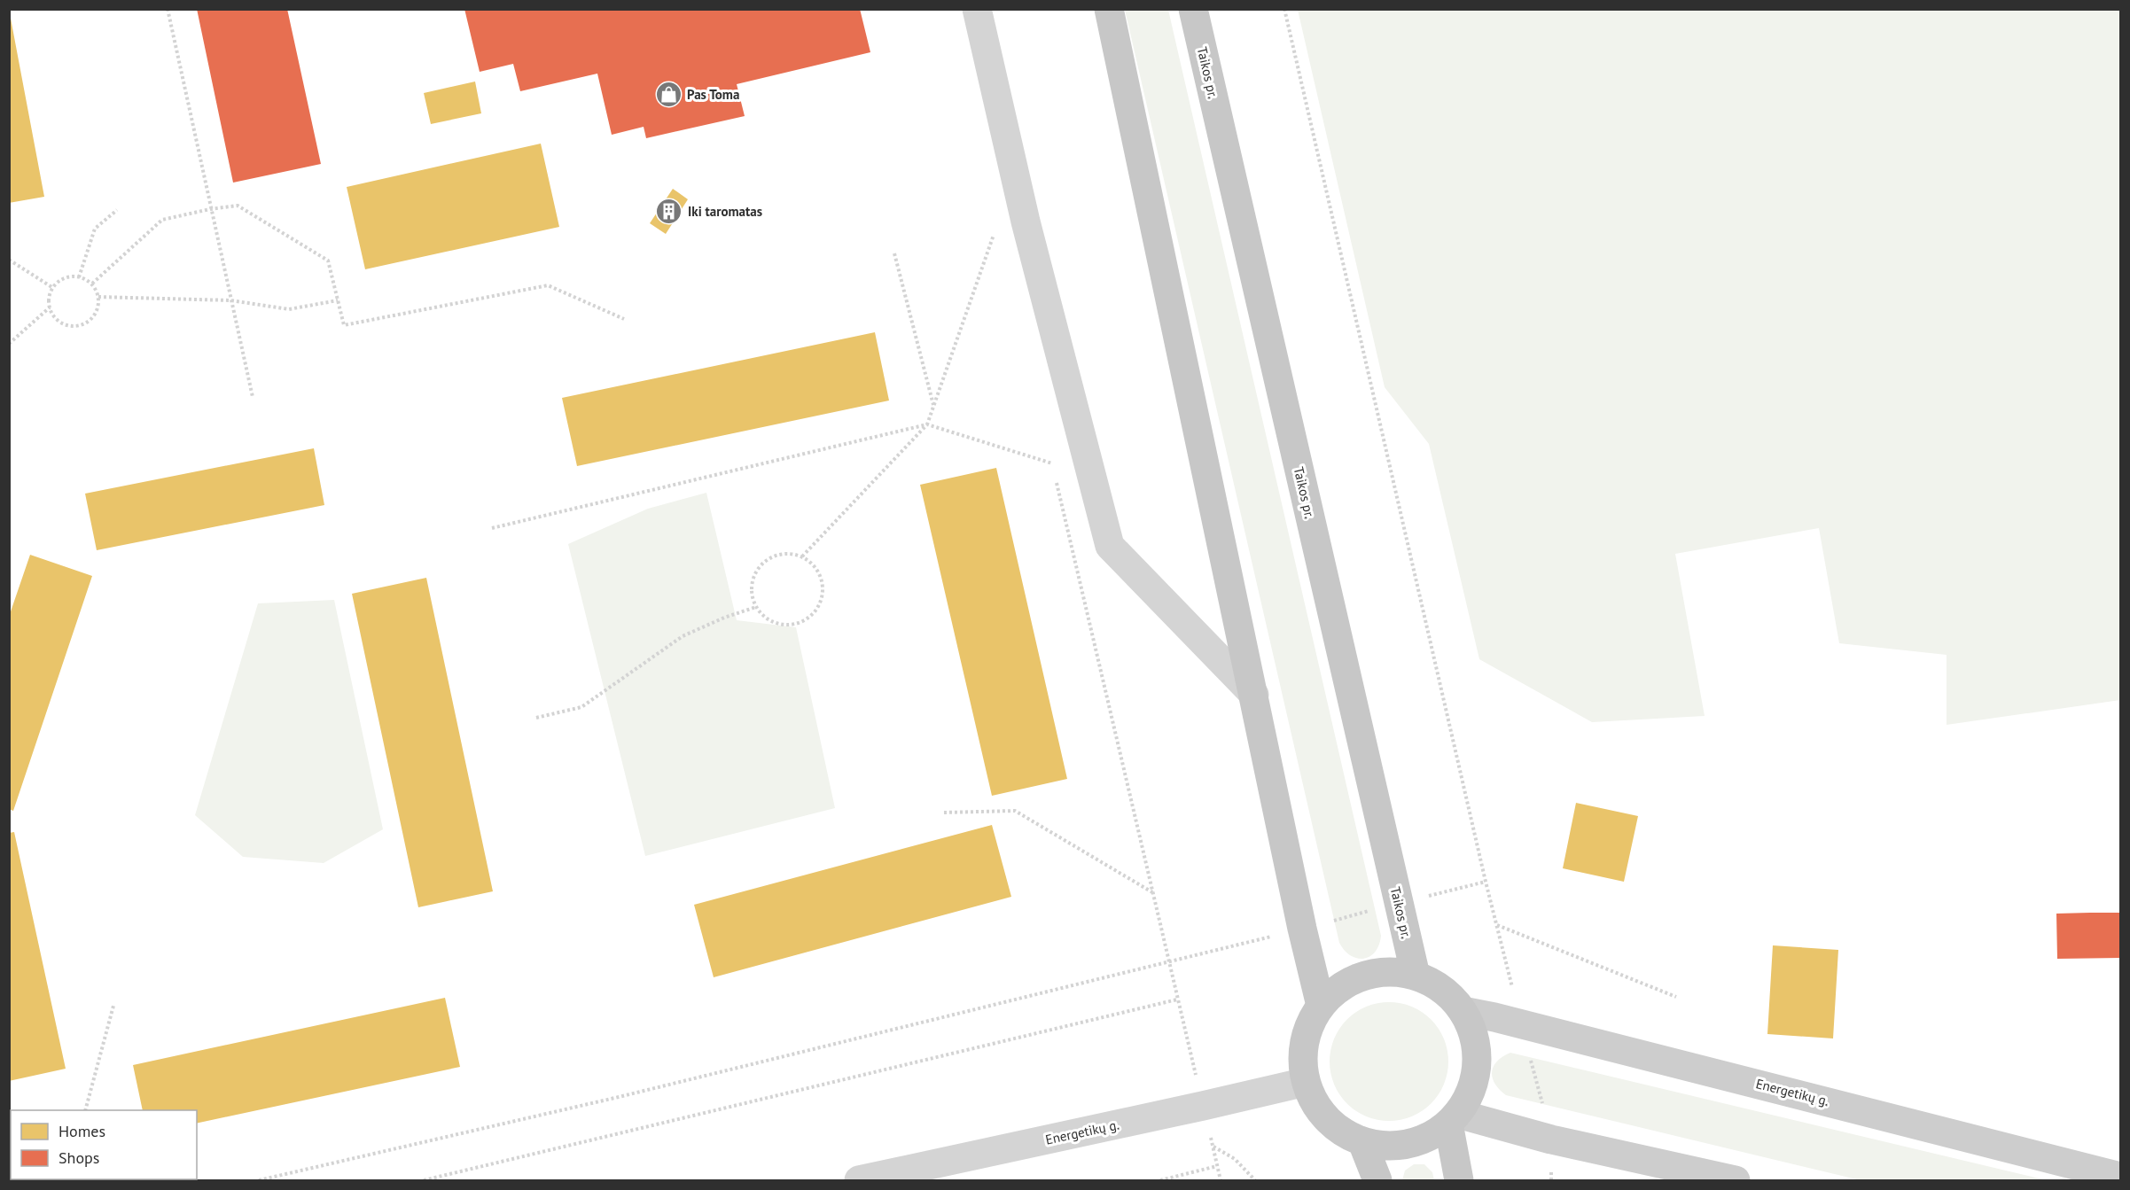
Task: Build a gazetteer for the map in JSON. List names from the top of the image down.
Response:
{
  "streets": {
    "main road": ["Taikos pr.", "Energetikų g."]
  },
  "crossings": [
    ["Taikos pr.", "Energetikų g."]
  ],
  "places": {
    "shop": ["Pas Toma"],
    "building": ["Iki taromatas"]
  },
  "legend": ["Homes", "Shops"]
}
